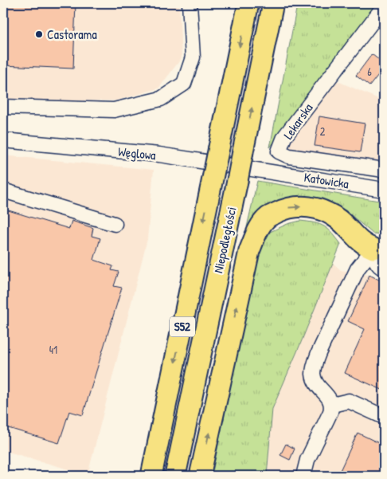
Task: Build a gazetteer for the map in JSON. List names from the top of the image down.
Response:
{
  "streets": {
    "highway": ["Niepodległości", "S52"],
    "street": ["Lekarska", "Węglowa", "Katowicka"]
  },
  "crossings": [
    ["Węglowa", "Katowicka"]
  ],
  "places": ["Castorama"],
  "house_numbers": ["6", "2", "41"]
}
